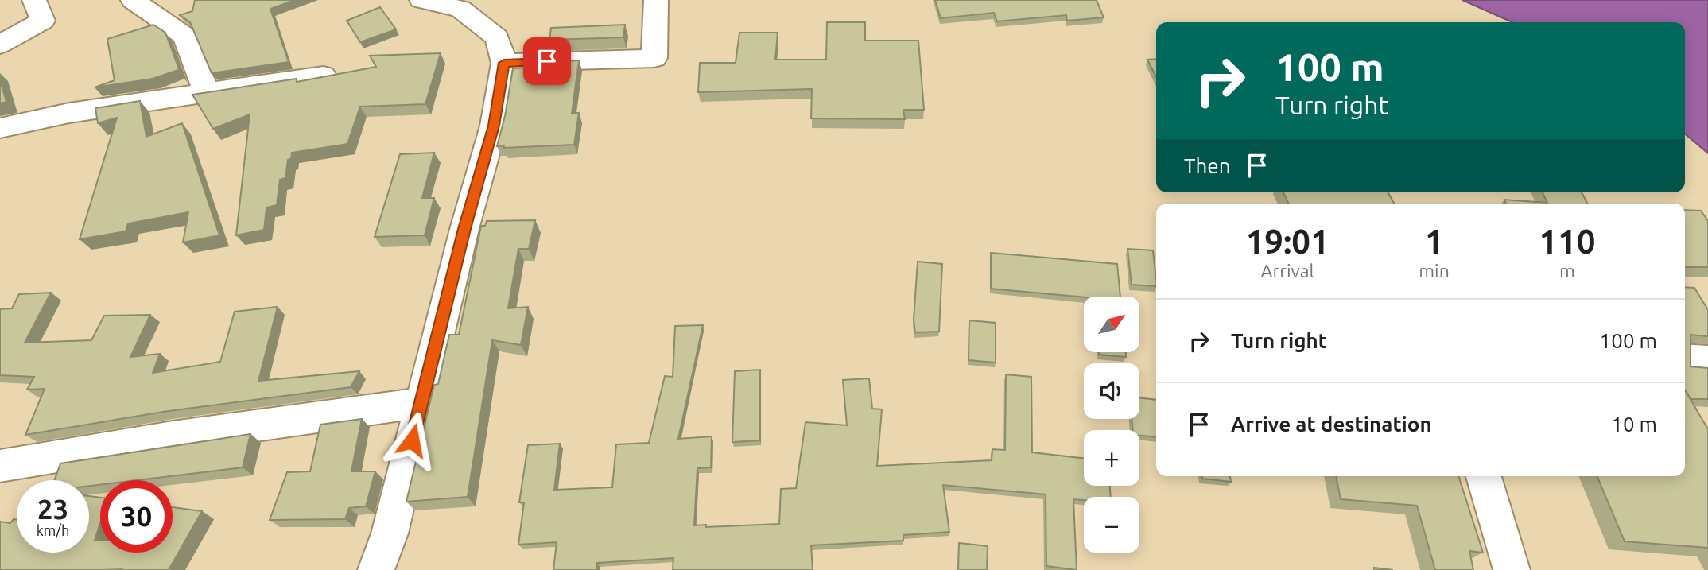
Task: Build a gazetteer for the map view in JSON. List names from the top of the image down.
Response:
{
  "north": "top right",
  "page": {
    "turn": ["100 m", "Turn right"],
    "then": "Then",
    "eta": [
      "19:01",
      "Arrival",
      "1",
      "min",
      "110",
      "m"
    ],
    "map_buttons": ["+", "−"],
    "list": [
      {
        "name": "Turn right",
        "value": "100 m"
      },
      {
        "name": "Arrive at destination",
        "value": "10 m"
      }
    ],
    "speed": "23 km/h",
    "limit": "30"
  }
}
